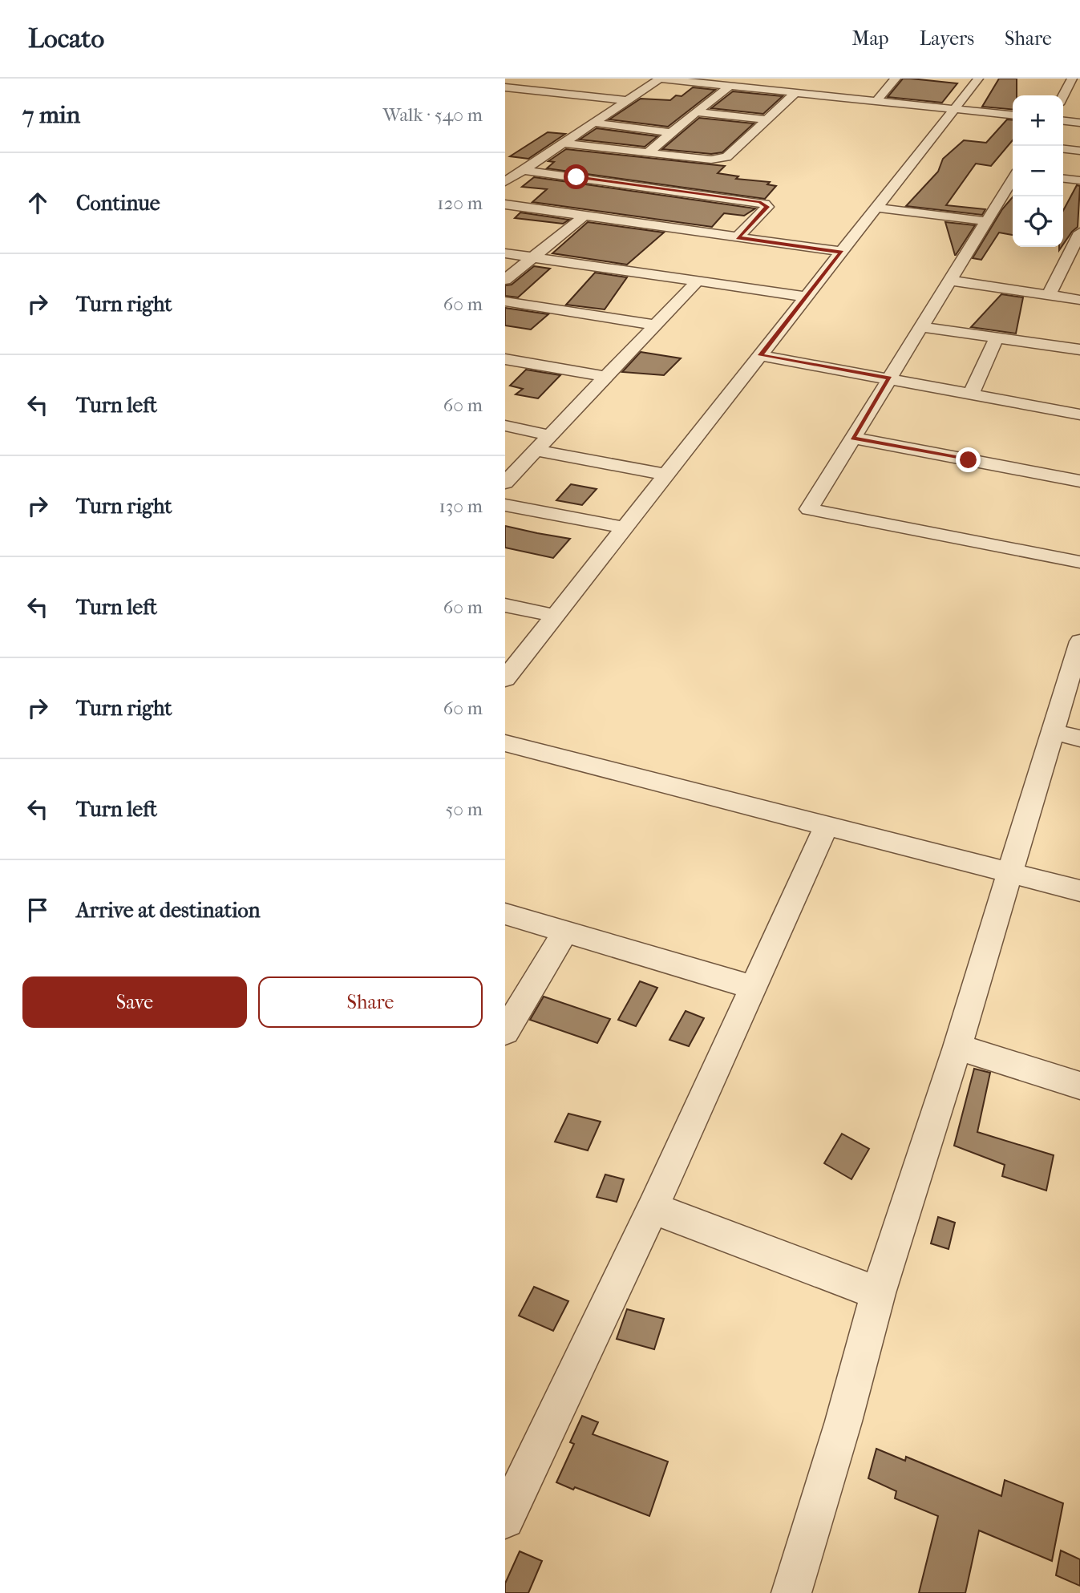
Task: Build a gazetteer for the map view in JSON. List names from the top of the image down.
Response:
{
  "page": {
    "header": "Locato",
    "nav": ["Map", "Layers", "Share"],
    "heading": ["7 min", "Walk · 540 m"],
    "map_buttons": ["+", "−"],
    "list": [
      ["Continue", "120 m"],
      ["Turn right", "60 m"],
      ["Turn left", "60 m"],
      ["Turn right", "130 m"],
      ["Turn left", "60 m"],
      ["Turn right", "60 m"],
      ["Turn left", "50 m"],
      "Arrive at destination"
    ],
    "buttons": ["Save", "Share"]
  }
}
